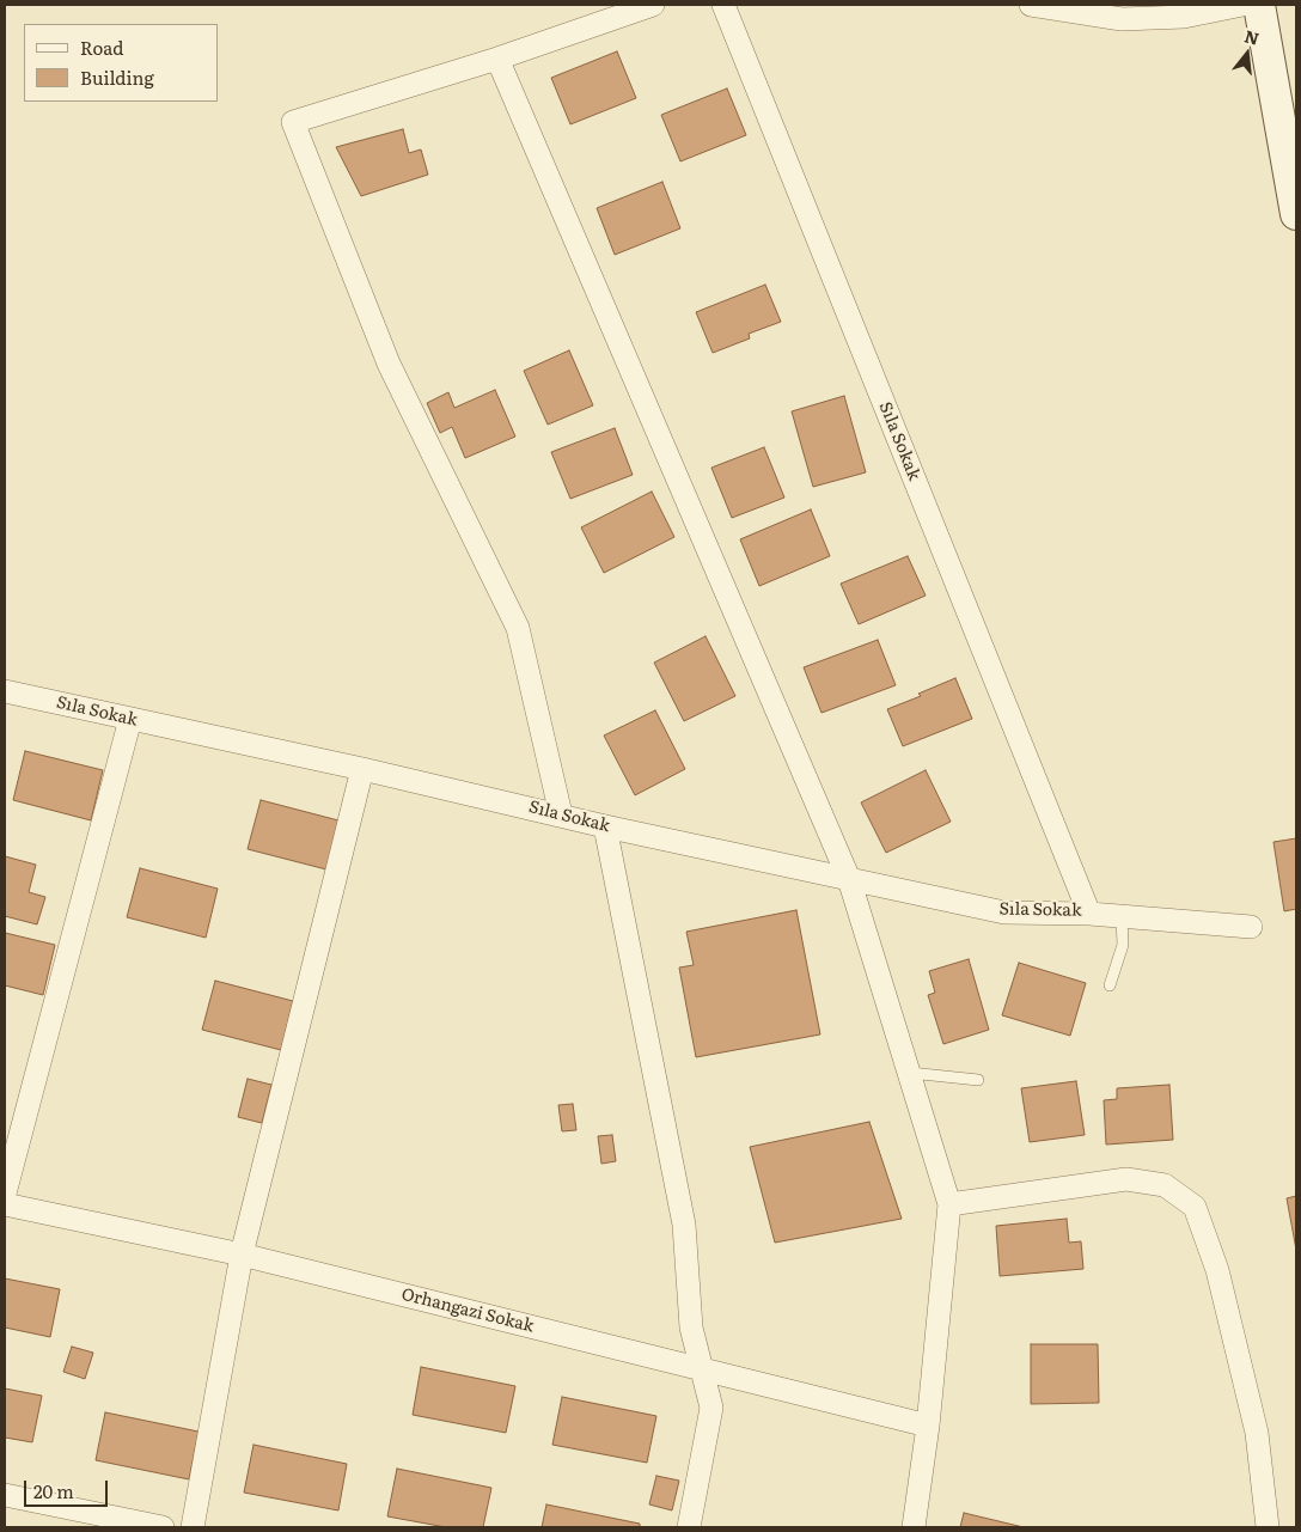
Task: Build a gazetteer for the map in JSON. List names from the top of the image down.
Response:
{
  "streets": {
    "street": ["Sıla Sokak", "Orhangazi Sokak"]
  },
  "legend": ["Road", "Building"],
  "scale_bar": "20 m",
  "north": "top"
}
